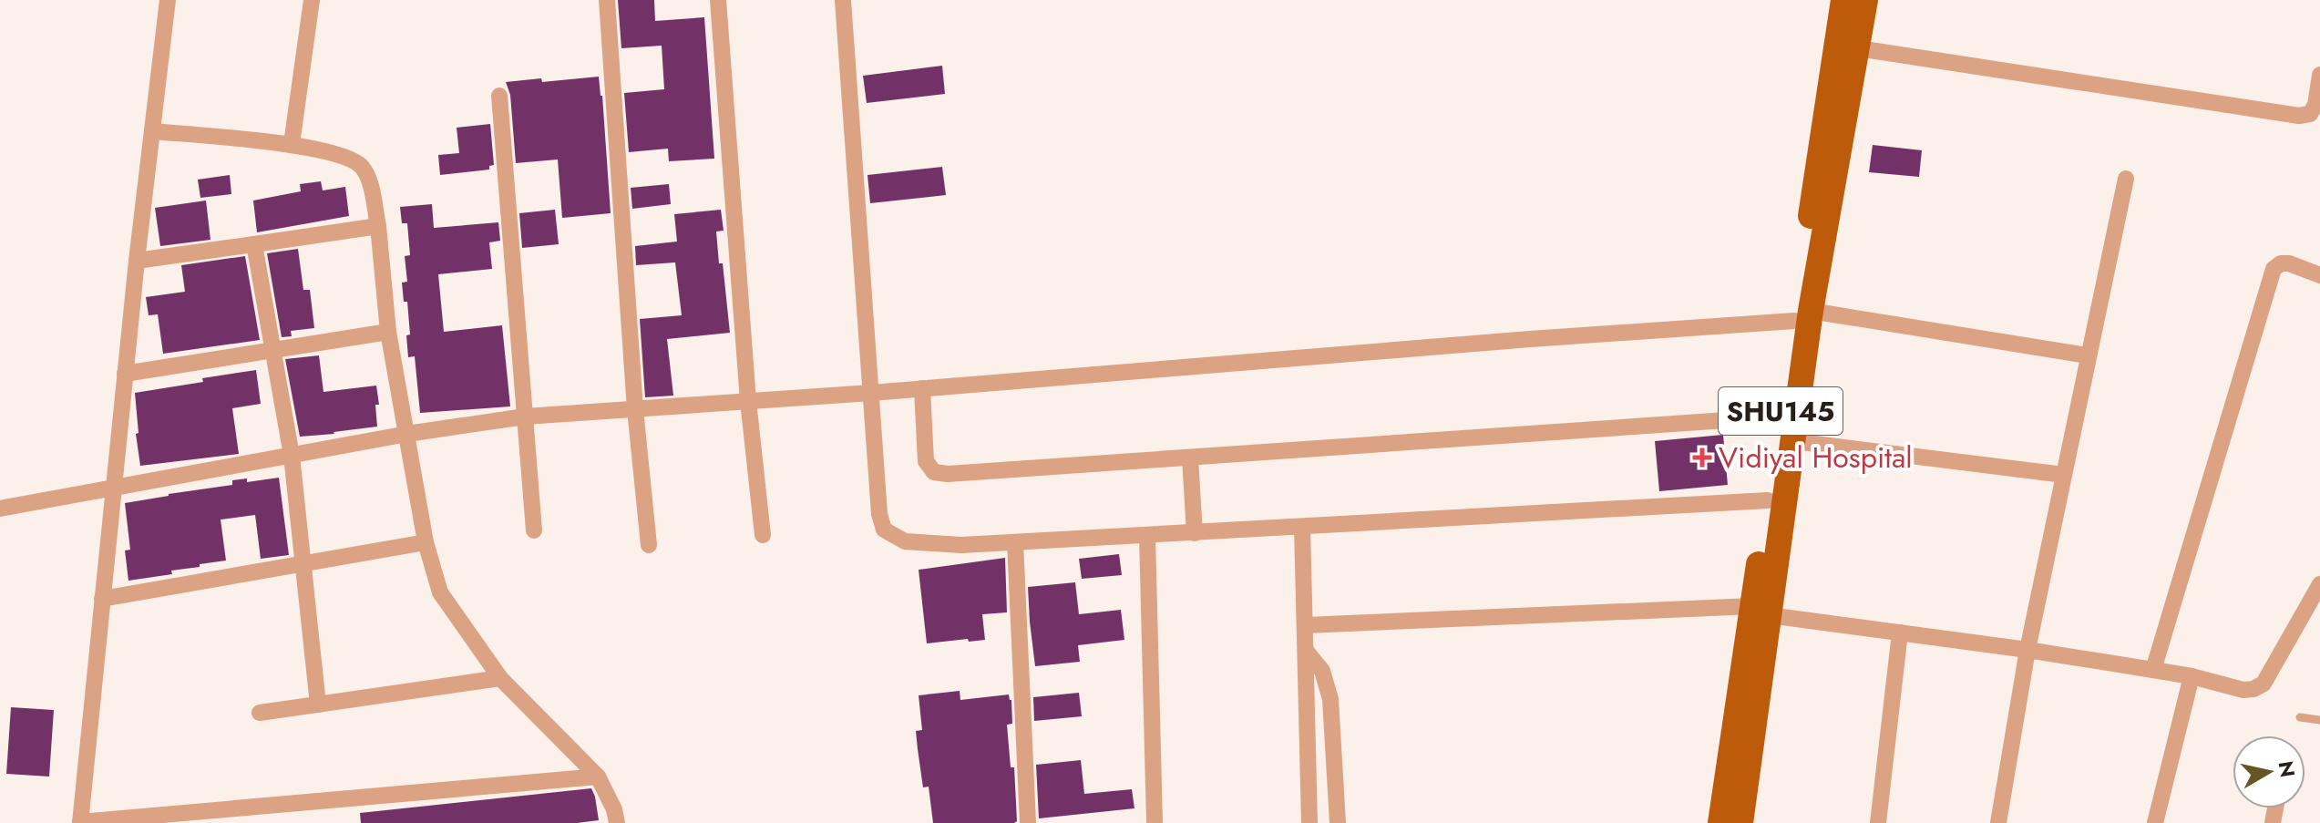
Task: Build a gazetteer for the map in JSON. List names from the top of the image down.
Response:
{
  "streets": {
    "main road": ["SHU145"]
  },
  "places": {
    "health": ["Vidiyal Hospital"]
  },
  "north": "right"
}
